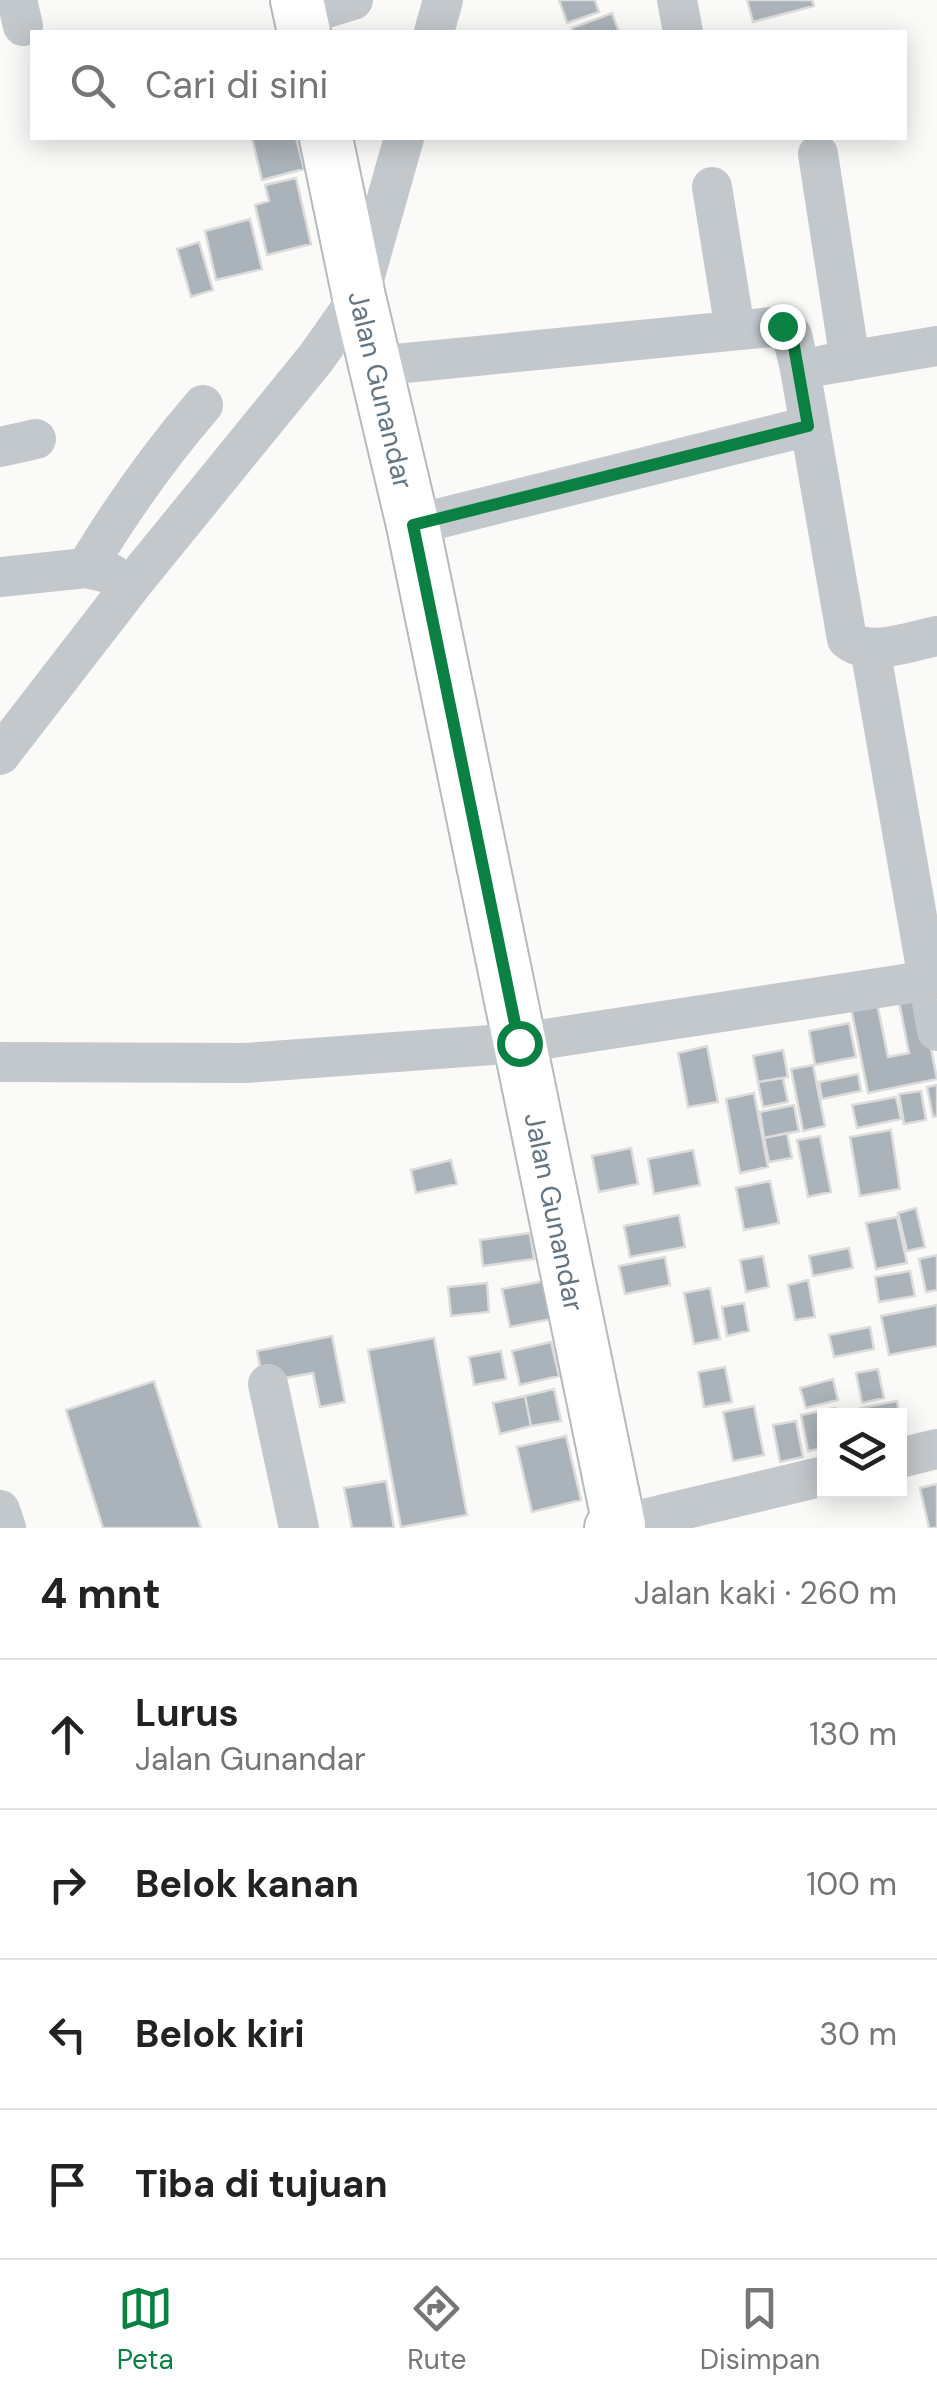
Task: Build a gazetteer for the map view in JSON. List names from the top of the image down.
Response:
{
  "streets": {
    "main road": ["Jalan Gunandar"]
  },
  "page": {
    "search": "Cari di sini",
    "heading": ["4 mnt", "Jalan kaki · 260 m"],
    "list": [
      ["Lurus", "Jalan Gunandar", "130 m"],
      ["Belok kanan", "100 m"],
      ["Belok kiri", "30 m"],
      "Tiba di tujuan"
    ],
    "nav": ["Peta", "Rute", "Disimpan"]
  }
}
